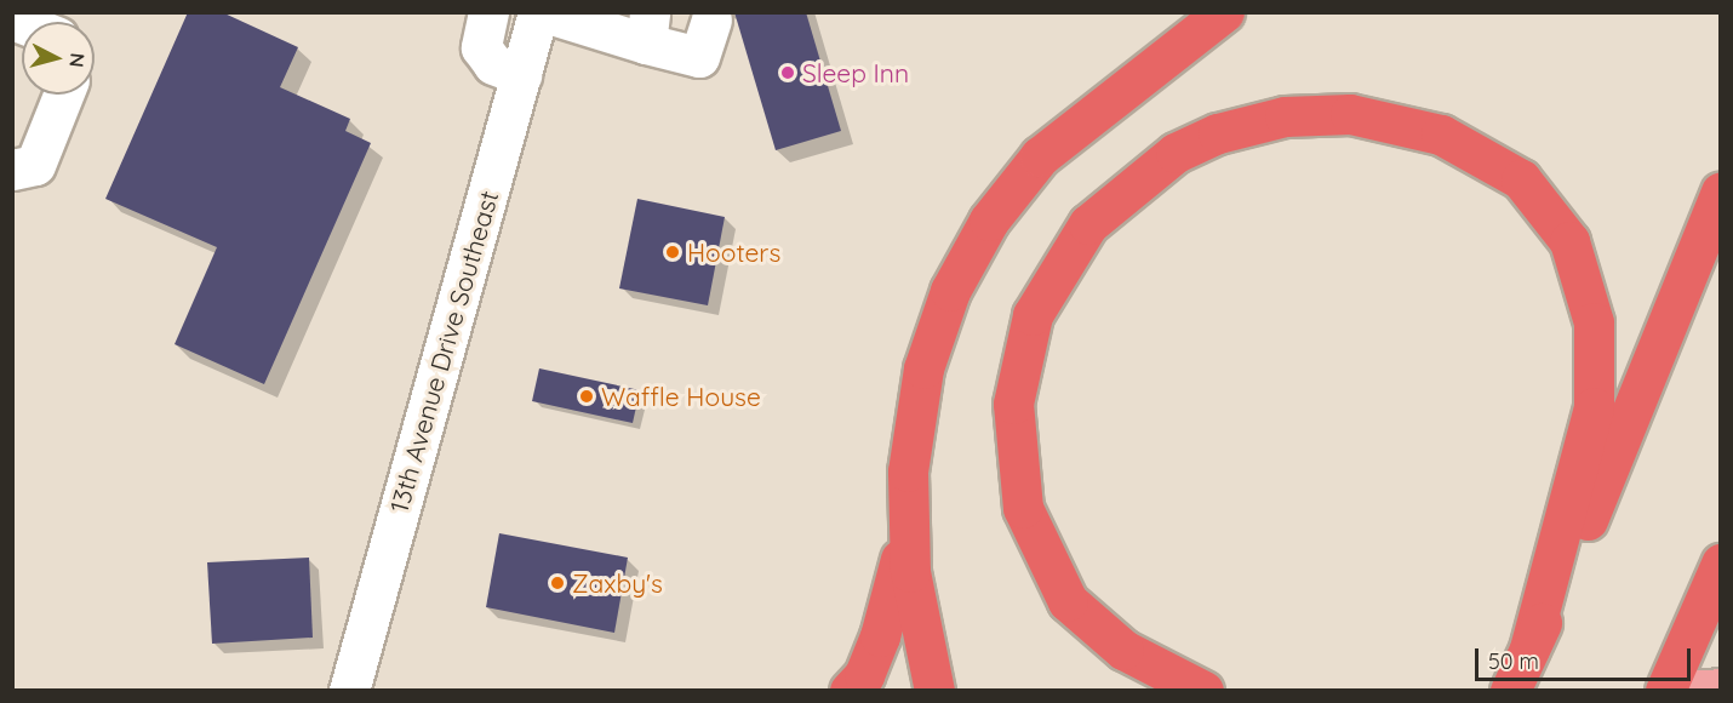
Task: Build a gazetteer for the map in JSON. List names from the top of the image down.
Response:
{
  "streets": {
    "street": ["13th Avenue Drive Southeast"]
  },
  "places": [
    "Sleep Inn",
    "Hooters",
    "Waffle House",
    "Zaxby's"
  ],
  "scale_bar": "50 m",
  "north": "right"
}
